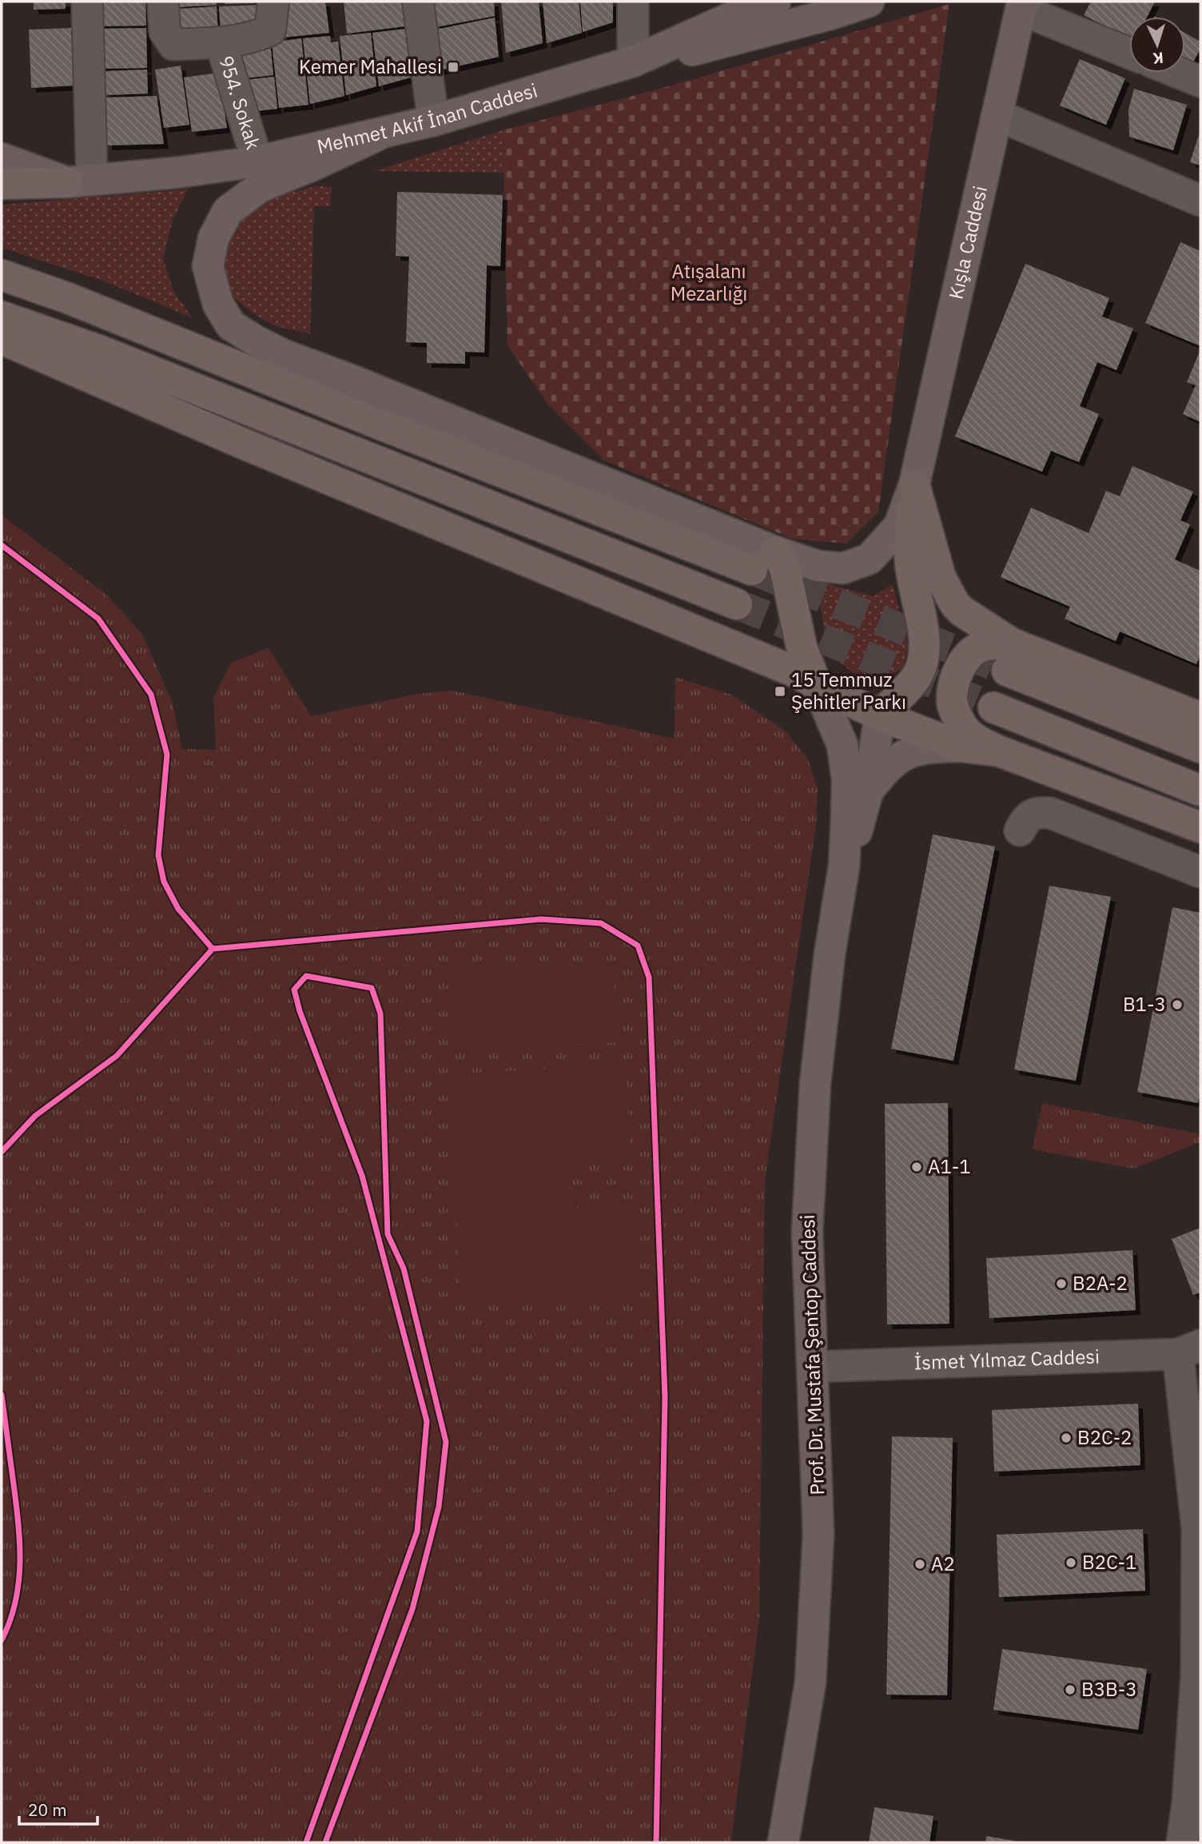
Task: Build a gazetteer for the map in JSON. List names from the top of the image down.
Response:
{
  "streets": {
    "main road": ["Mehmet Akif İnan Caddesi", "Kışla Caddesi", "Prof. Dr. Mustafa Şentop Caddesi"],
    "street": ["954. Sokak", "İsmet Yılmaz Caddesi"]
  },
  "crossings": [
    ["954. Sokak", "Mehmet Akif İnan Caddesi"],
    ["Mehmet Akif İnan Caddesi", "Kışla Caddesi"],
    ["Prof. Dr. Mustafa Şentop Caddesi", "İsmet Yılmaz Caddesi"]
  ],
  "parks": ["Atışalanı Mezarlığı"],
  "places": {
    "transit": ["Kemer Mahallesi", "15 Temmuz Şehitler Parkı"],
    "other": [
      "B1-3",
      "A1-1",
      "B2A-2",
      "B2C-2",
      "B2C-1",
      "A2",
      "B3B-3"
    ]
  },
  "scale_bar": "20 m",
  "north": "bottom"
}
